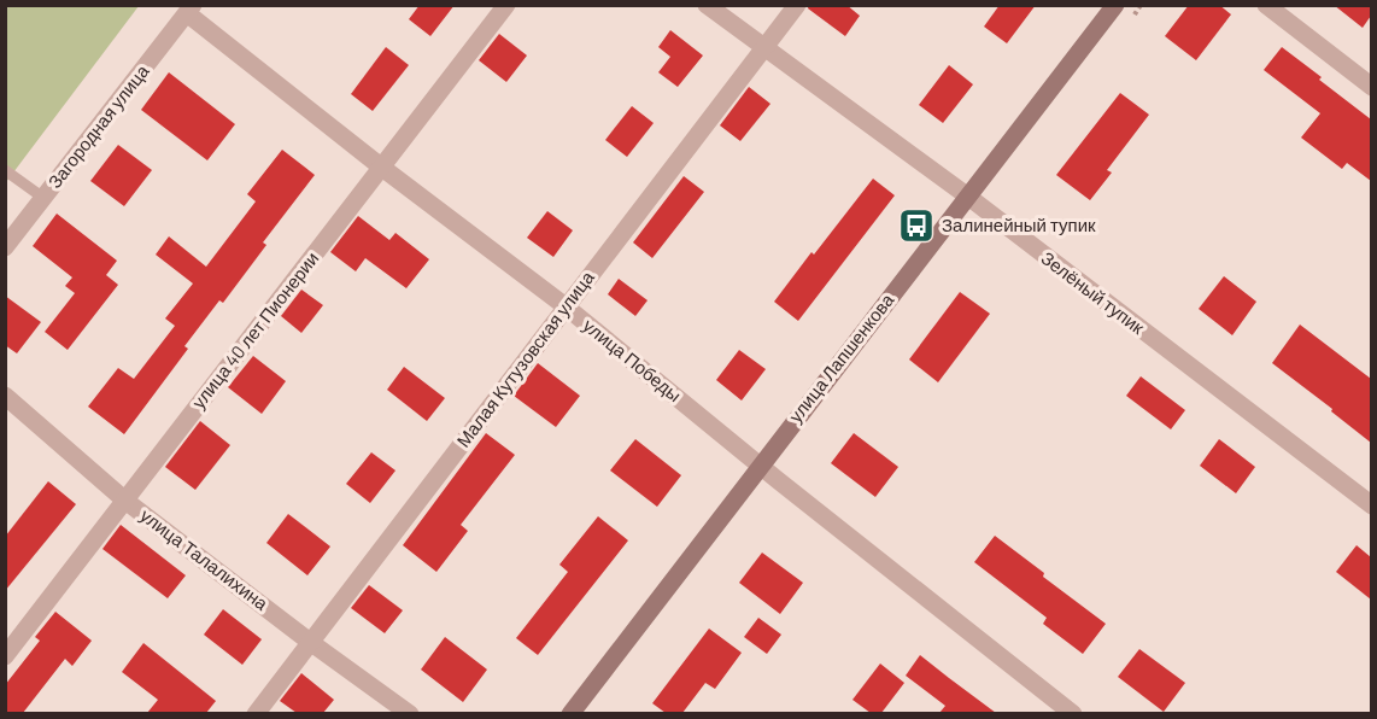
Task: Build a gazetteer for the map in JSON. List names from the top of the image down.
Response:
{
  "streets": {
    "street": [
      "Загородная улица",
      "Зелёный тупик",
      "улица 40 лет Пионерии",
      "улица Лапшенкова",
      "Малая Кутузовская улица",
      "улица Победы",
      "улица Талалихина"
    ]
  },
  "crossings": [
    ["Загородная улица", "улица Победы"],
    ["Зелёный тупик", "улица Лапшенкова"],
    ["Зелёный тупик", "Малая Кутузовская улица"],
    ["улица 40 лет Пионерии", "улица Победы"],
    ["улица 40 лет Пионерии", "улица Талалихина"],
    ["улица Лапшенкова", "улица Победы"],
    ["Малая Кутузовская улица", "улица Победы"],
    ["Малая Кутузовская улица", "улица Талалихина"]
  ],
  "places": {
    "bus stop": ["Залинейный тупик"]
  }
}
